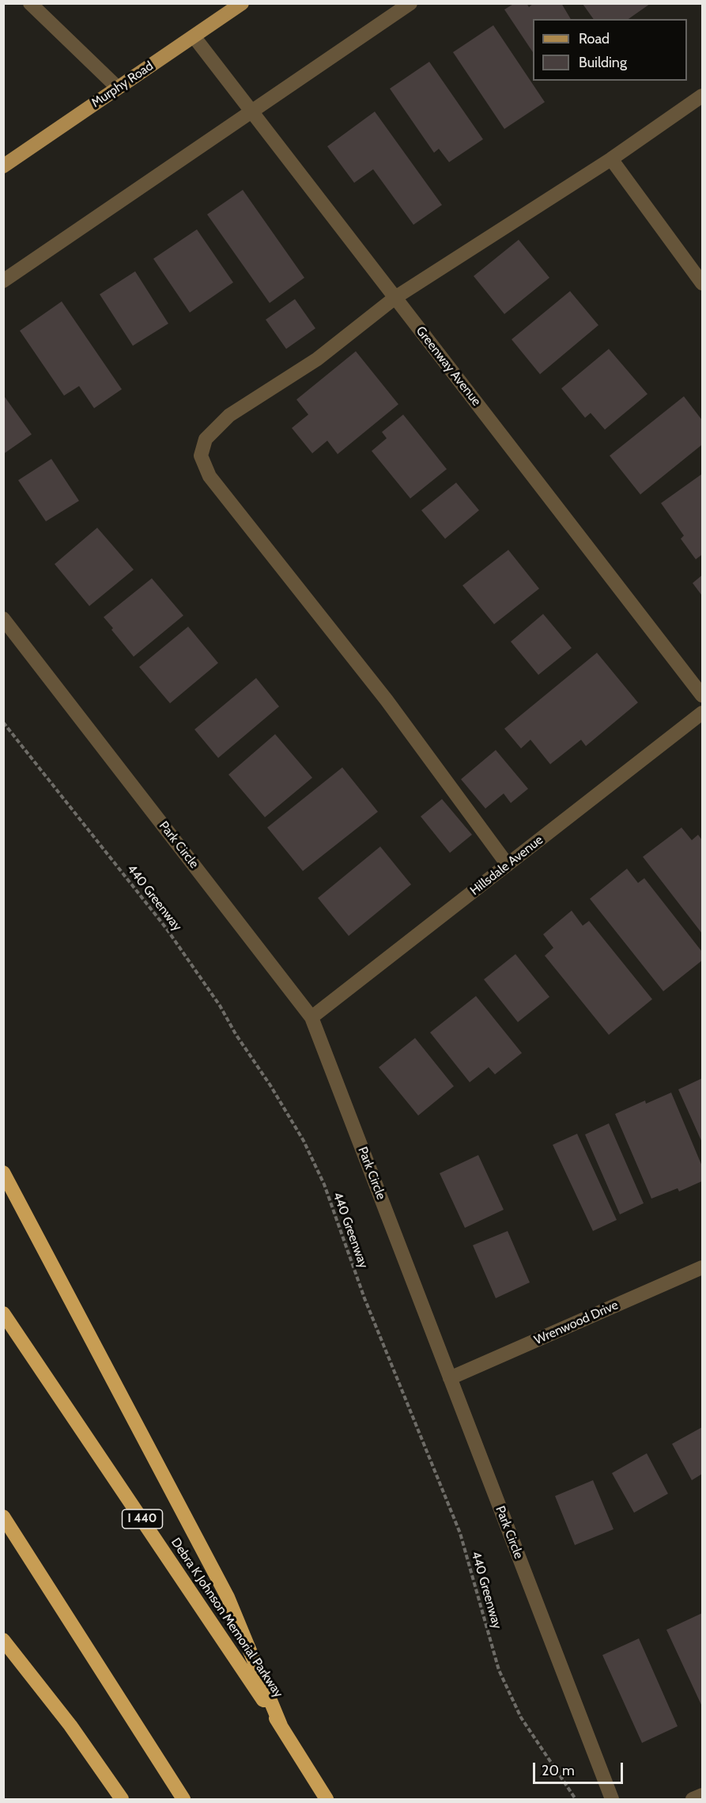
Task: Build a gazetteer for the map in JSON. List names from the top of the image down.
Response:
{
  "streets": {
    "highway": ["I 440", "Debra K Johnson Memorial Parkway"],
    "main road": ["Murphy Road"],
    "street": [
      "Greenway Avenue",
      "Park Circle",
      "Hillsdale Avenue",
      "Wrenwood Drive"
    ],
    "path": ["440 Greenway"]
  },
  "crossings": [
    ["Murphy Road", "Greenway Avenue"],
    ["Park Circle", "Hillsdale Avenue"],
    ["Park Circle", "Wrenwood Drive"]
  ],
  "legend": ["Road", "Building"],
  "scale_bar": "20 m"
}
